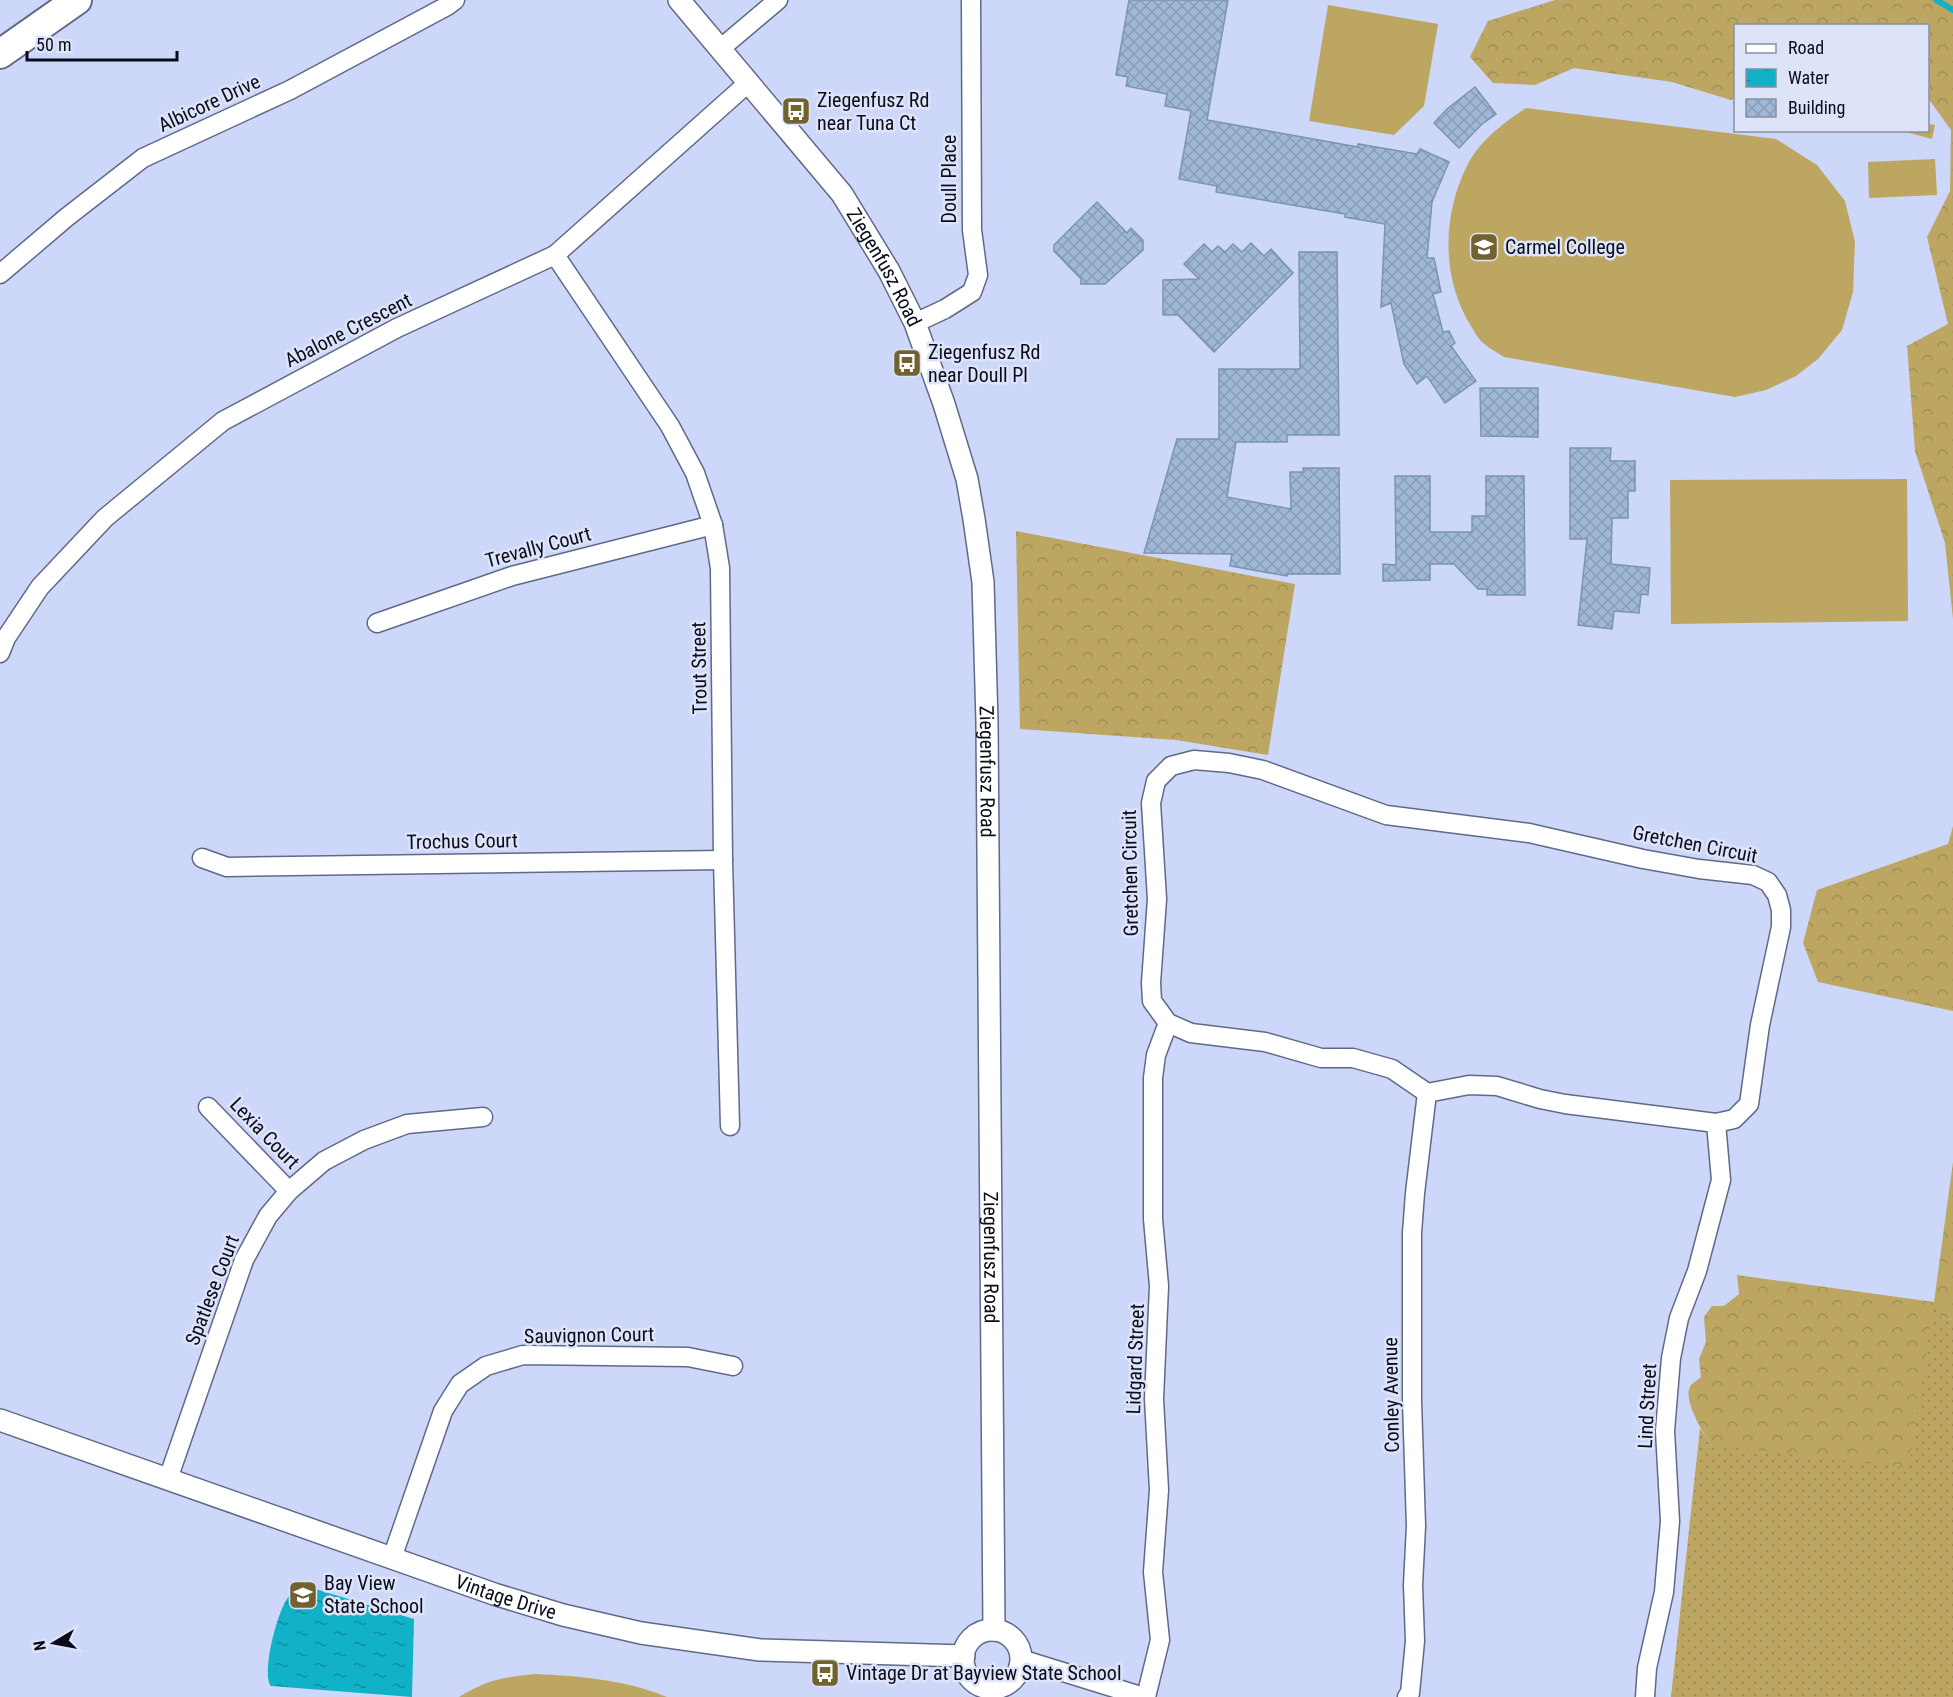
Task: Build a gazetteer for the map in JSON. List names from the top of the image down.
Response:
{
  "streets": {
    "street": [
      "Albicore Drive",
      "Doull Place",
      "Ziegenfusz Road",
      "Abalone Crescent",
      "Trevally Court",
      "Trout Street",
      "Trochus Court",
      "Gretchen Circuit",
      "Lexia Court",
      "Spatlese Court",
      "Sauvignon Court",
      "Lidgard Street",
      "Conley Avenue",
      "Lind Street",
      "Vintage Drive"
    ]
  },
  "crossings": [
    ["Doull Place", "Ziegenfusz Road"],
    ["Ziegenfusz Road", "Abalone Crescent"],
    ["Ziegenfusz Road", "Vintage Drive"],
    ["Abalone Crescent", "Trout Street"],
    ["Trevally Court", "Trout Street"],
    ["Trout Street", "Trochus Court"],
    ["Gretchen Circuit", "Lidgard Street"],
    ["Gretchen Circuit", "Lind Street"],
    ["Lexia Court", "Spatlese Court"],
    ["Spatlese Court", "Vintage Drive"],
    ["Sauvignon Court", "Vintage Drive"]
  ],
  "places": {
    "bus stop": ["Ziegenfusz Rd near Tuna Ct", "Ziegenfusz Rd near Doull Pl", "Vintage Dr at Bayview State School"],
    "school or university": ["Carmel College", "Bay View State School"]
  },
  "legend": ["Road", "Water", "Building"],
  "scale_bar": "50 m",
  "north": "left"
}
